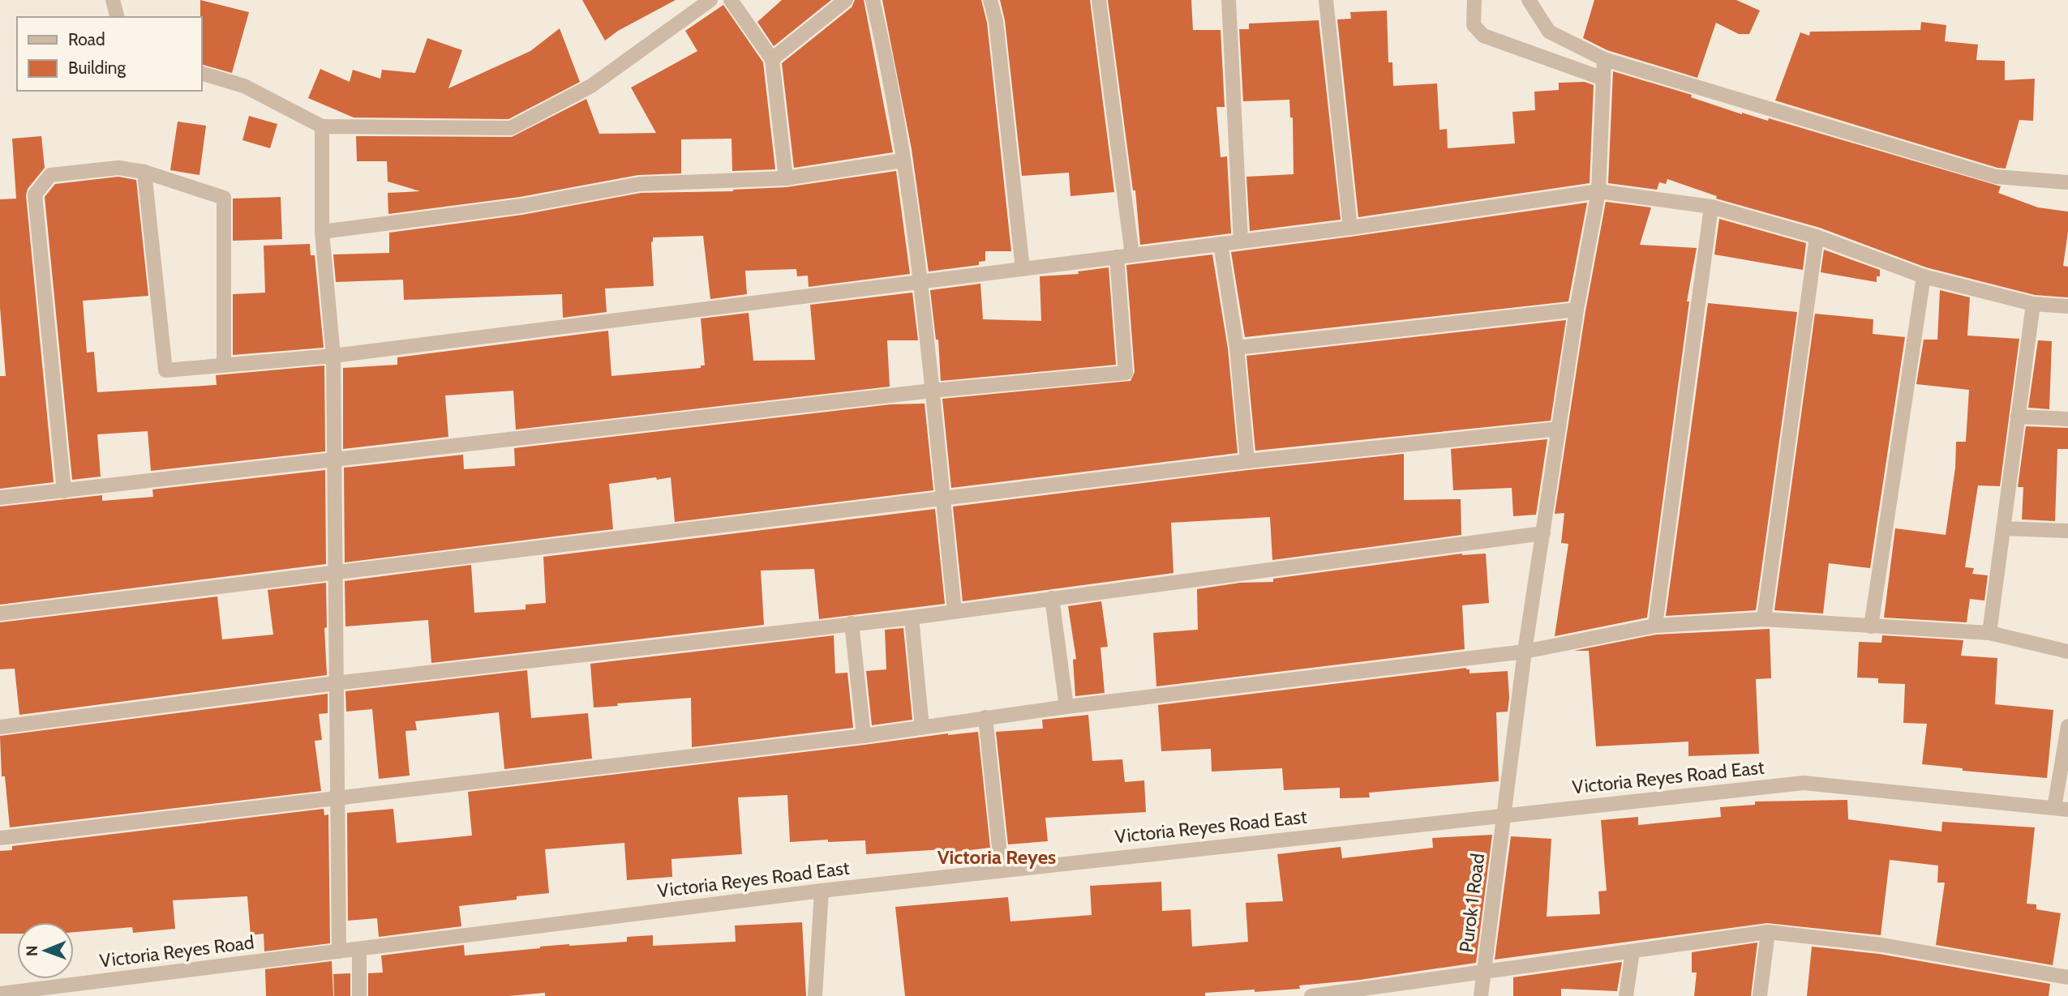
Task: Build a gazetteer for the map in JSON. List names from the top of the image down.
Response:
{
  "streets": {
    "street": ["Victoria Reyes Road East", "Purok 1 Road", "Victoria Reyes Road"]
  },
  "crossings": [
    ["Victoria Reyes Road East", "Purok 1 Road"],
    ["Victoria Reyes Road East", "Victoria Reyes Road"]
  ],
  "districts": ["Victoria Reyes"],
  "legend": ["Road", "Building"],
  "north": "left"
}
